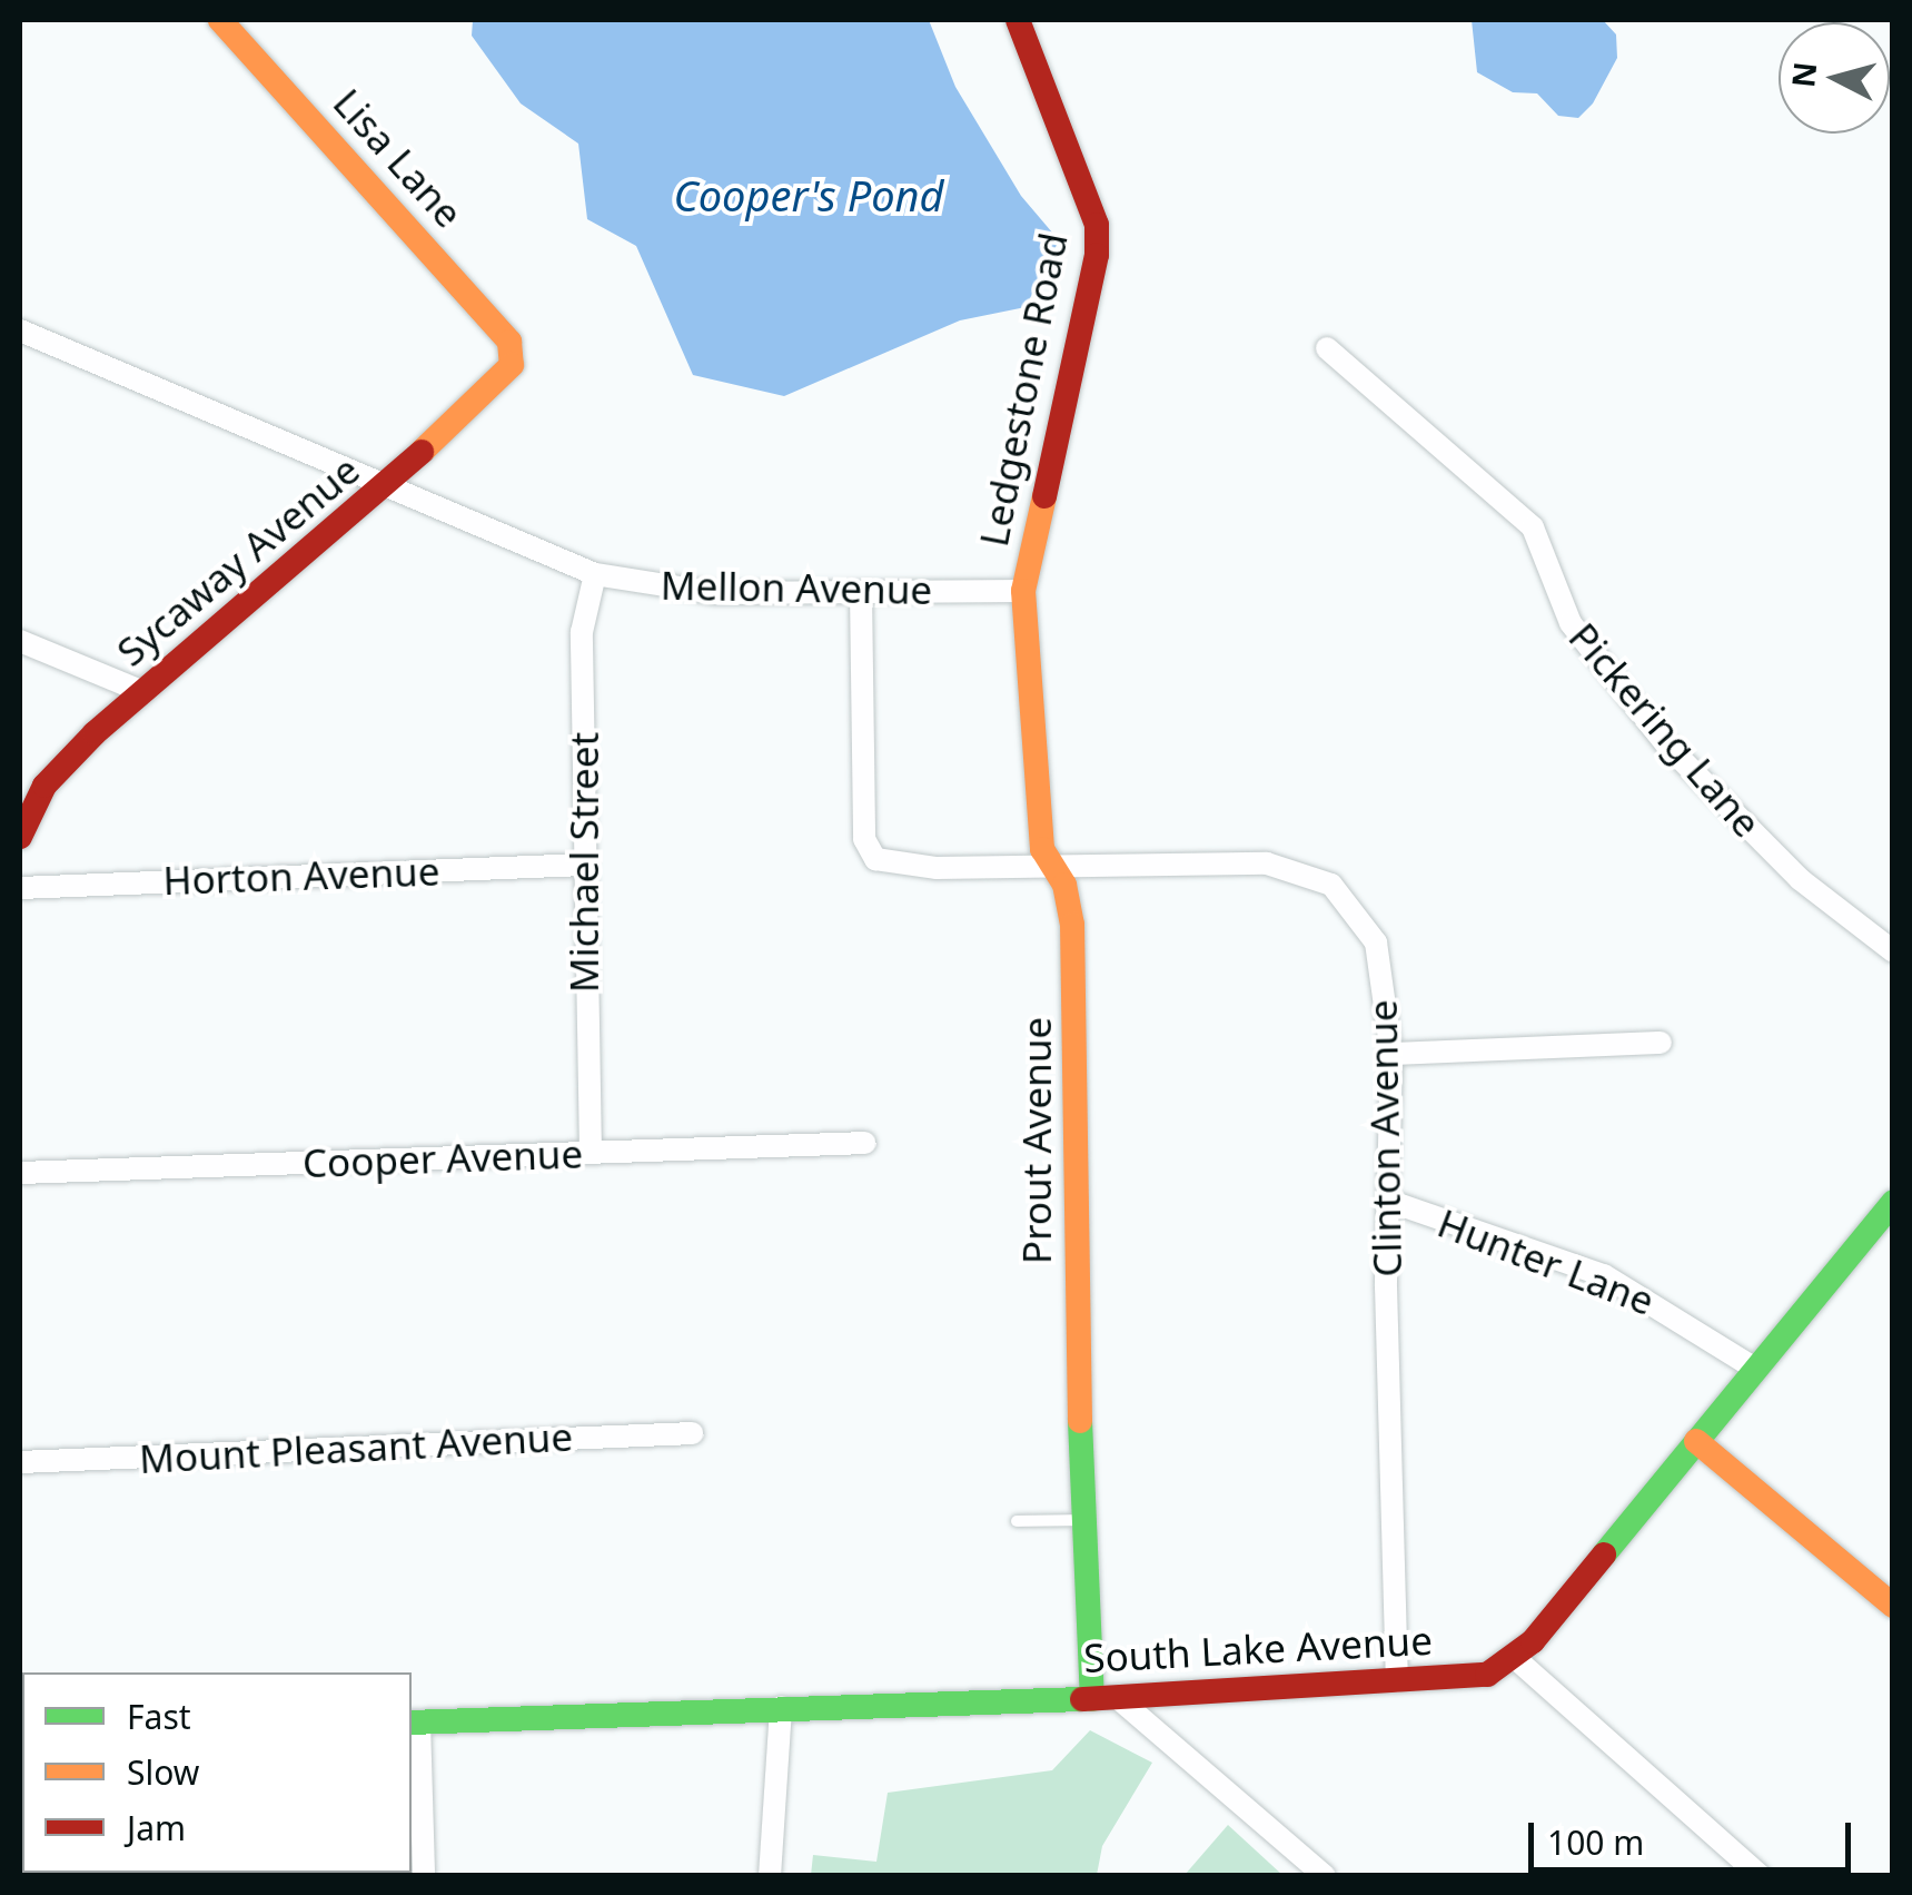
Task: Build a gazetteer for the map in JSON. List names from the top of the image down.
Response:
{
  "streets": {
    "street": [
      "Lisa Lane",
      "Ledgestone Road",
      "Sycaway Avenue",
      "Mellon Avenue",
      "Pickering Lane",
      "Michael Street",
      "Horton Avenue",
      "Clinton Avenue",
      "Prout Avenue",
      "Cooper Avenue",
      "Hunter Lane",
      "Mount Pleasant Avenue",
      "South Lake Avenue"
    ]
  },
  "crossings": [
    ["Lisa Lane", "Sycaway Avenue"],
    ["Ledgestone Road", "Mellon Avenue"],
    ["Ledgestone Road", "Prout Avenue"],
    ["Sycaway Avenue", "Mellon Avenue"],
    ["Mellon Avenue", "Michael Street"],
    ["Mellon Avenue", "Clinton Avenue"],
    ["Mellon Avenue", "Prout Avenue"],
    ["Michael Street", "Horton Avenue"],
    ["Michael Street", "Cooper Avenue"],
    ["Clinton Avenue", "Prout Avenue"],
    ["Clinton Avenue", "Hunter Lane"],
    ["Clinton Avenue", "South Lake Avenue"],
    ["Prout Avenue", "South Lake Avenue"]
  ],
  "water": ["Cooper's Pond"],
  "legend": ["Fast", "Slow", "Jam"],
  "scale_bar": "100 m",
  "north": "left"
}
